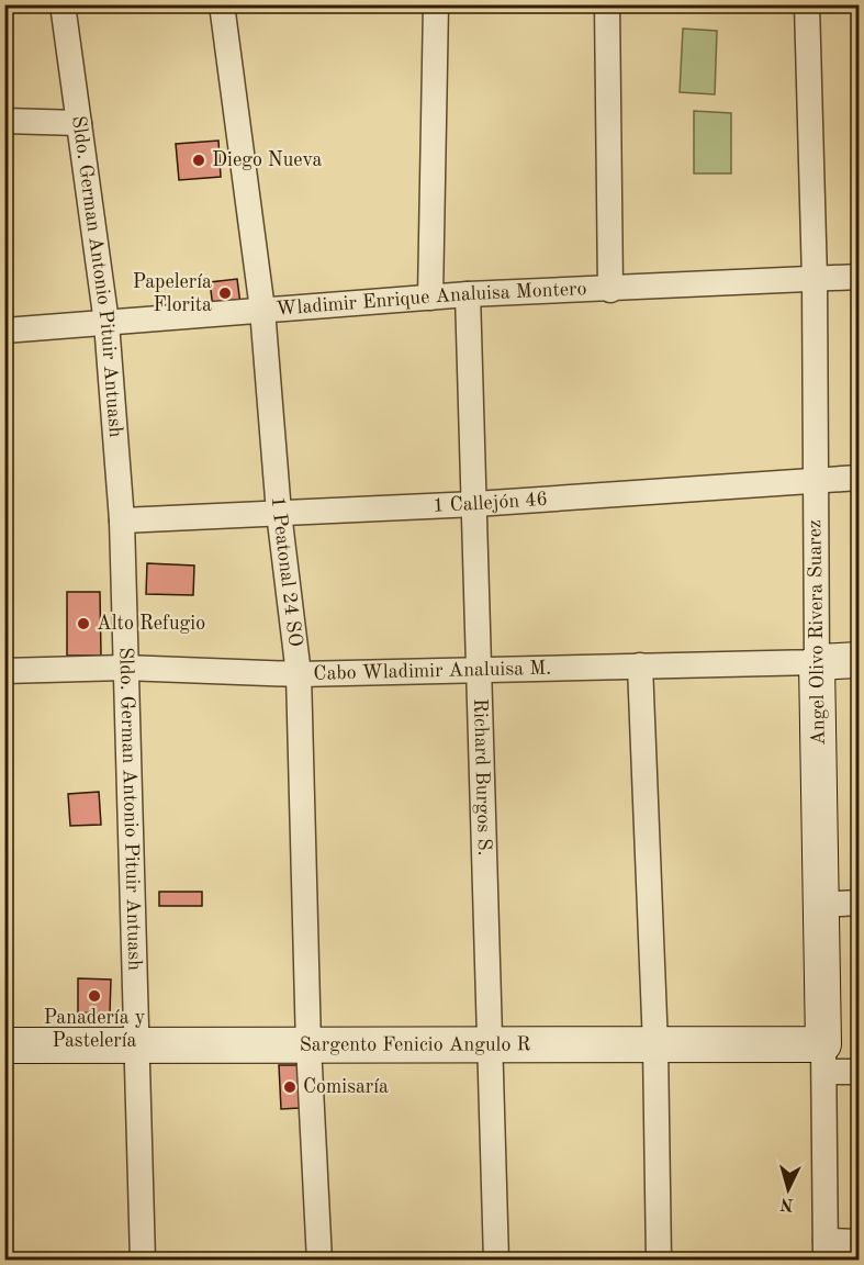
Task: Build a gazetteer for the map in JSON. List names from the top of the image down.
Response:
{
  "streets": {
    "street": [
      "Sldo. German Antonio Pituir Antuash",
      "Wladimir Enrique Analuisa Montero",
      "1 Callejón 46",
      "1 Peatonal 24 SO",
      "Angel Olivo Rivera Suarez",
      "Cabo Wladimir Analuisa M.",
      "Richard Burgos S.",
      "Sargento Fenicio Angulo R"
    ]
  },
  "crossings": [
    ["Sldo. German Antonio Pituir Antuash", "Wladimir Enrique Analuisa Montero"],
    ["Sldo. German Antonio Pituir Antuash", "1 Callejón 46"],
    ["Sldo. German Antonio Pituir Antuash", "Cabo Wladimir Analuisa M."],
    ["Sldo. German Antonio Pituir Antuash", "Sargento Fenicio Angulo R"],
    ["Wladimir Enrique Analuisa Montero", "1 Peatonal 24 SO"],
    ["Wladimir Enrique Analuisa Montero", "Angel Olivo Rivera Suarez"],
    ["Wladimir Enrique Analuisa Montero", "Richard Burgos S."],
    ["1 Callejón 46", "1 Peatonal 24 SO"],
    ["1 Callejón 46", "Angel Olivo Rivera Suarez"],
    ["1 Callejón 46", "Richard Burgos S."],
    ["1 Peatonal 24 SO", "Cabo Wladimir Analuisa M."],
    ["1 Peatonal 24 SO", "Sargento Fenicio Angulo R"],
    ["Angel Olivo Rivera Suarez", "Cabo Wladimir Analuisa M."],
    ["Angel Olivo Rivera Suarez", "Sargento Fenicio Angulo R"],
    ["Cabo Wladimir Analuisa M.", "Richard Burgos S."],
    ["Richard Burgos S.", "Sargento Fenicio Angulo R"]
  ],
  "places": [
    "Diego Nueva",
    "Papelería Florita",
    "Alto Refugio",
    "Panadería y Pastelería",
    "Comisaría"
  ],
  "north": "bottom"
}
